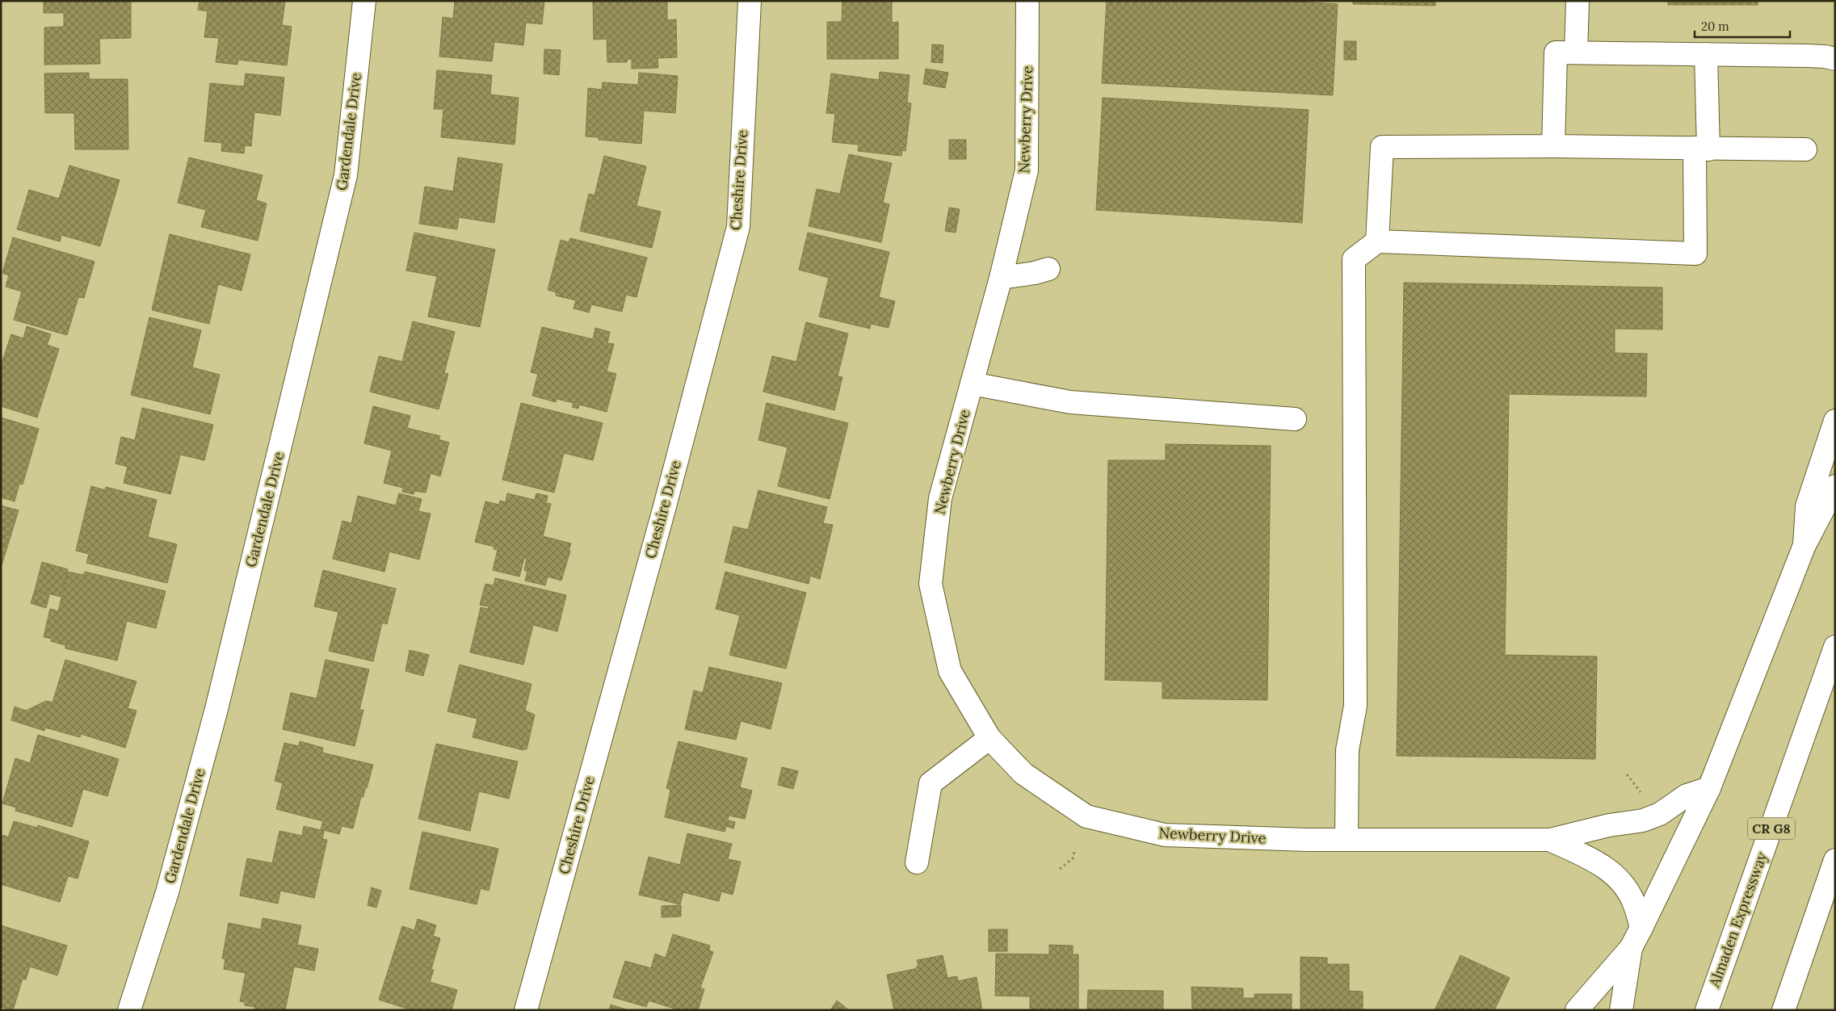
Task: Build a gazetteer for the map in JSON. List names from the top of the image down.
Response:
{
  "streets": {
    "main road": [
      "Newberry Drive",
      "Gardendale Drive",
      "Cheshire Drive",
      "CR G8",
      "Almaden Expressway"
    ]
  },
  "scale_bar": "20 m"
}
